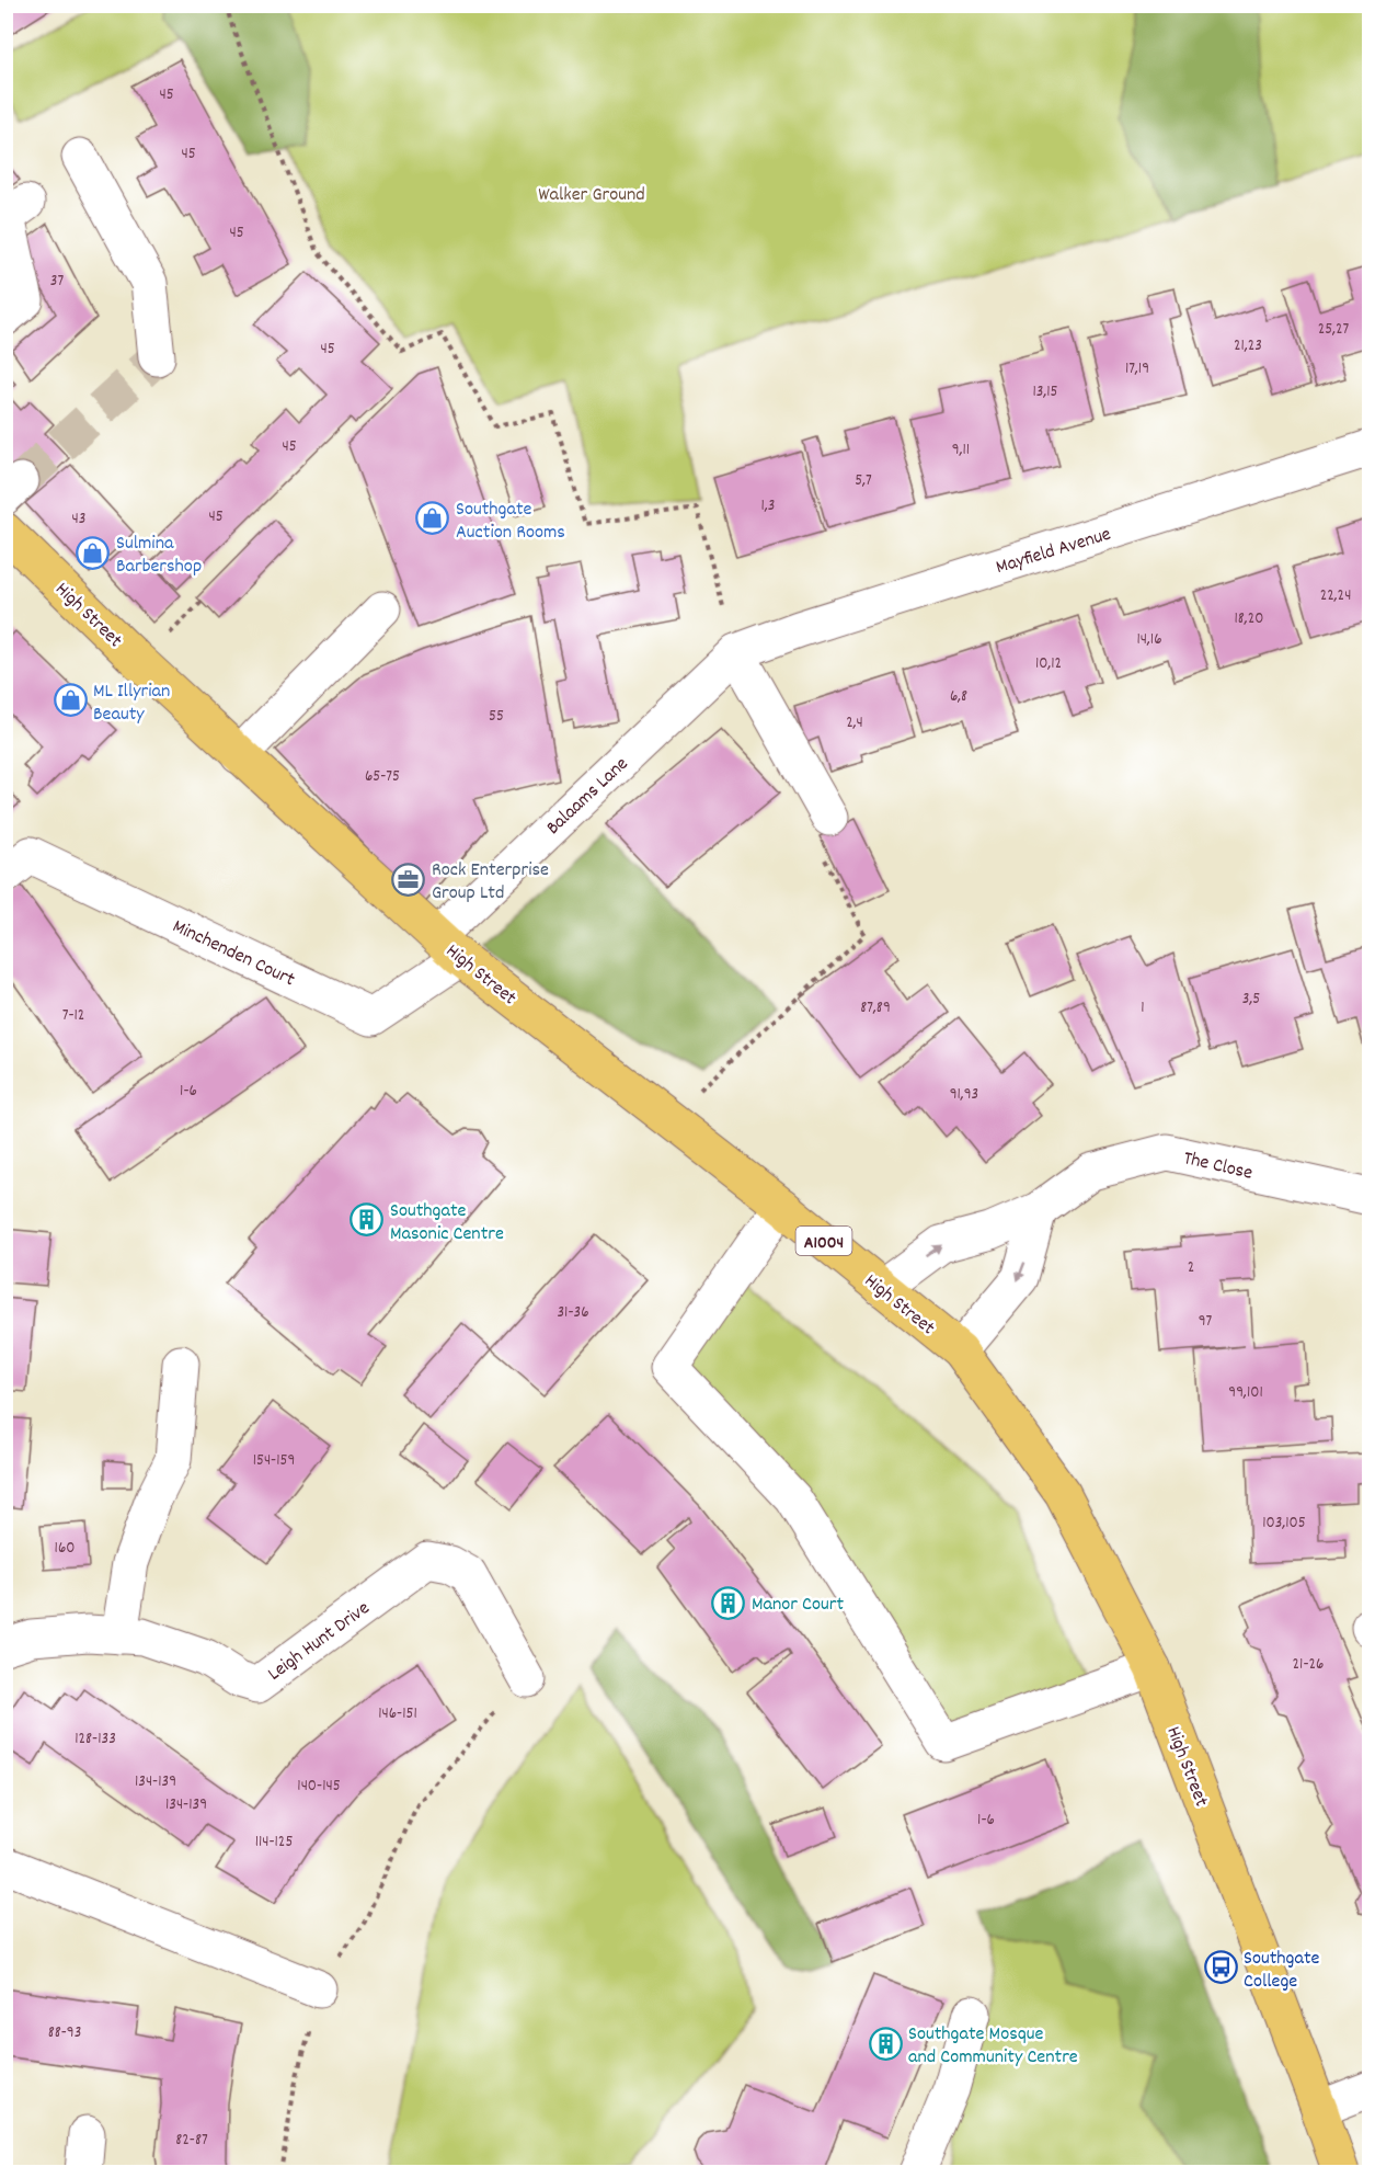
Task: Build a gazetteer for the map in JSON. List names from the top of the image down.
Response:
{
  "streets": {
    "main road": ["High Street", "A1004"],
    "street": [
      "Mayfield Avenue",
      "Balaams Lane",
      "Minchenden Court",
      "The Close",
      "Leigh Hunt Drive"
    ]
  },
  "crossings": [
    ["Mayfield Avenue", "Balaams Lane"],
    ["High Street", "Balaams Lane"],
    ["High Street", "Minchenden Court"],
    ["High Street", "The Close"],
    ["Balaams Lane", "Minchenden Court"]
  ],
  "parks": ["Walker Ground"],
  "places": {
    "shop": ["Southgate Auction Rooms", "Sulmina Barbershop", "ML Illyrian Beauty"],
    "office": ["Rock Enterprise Group Ltd"],
    "building": ["Southgate Masonic Centre", "Manor Court", "Southgate Mosque and Community Centre"],
    "bus stop": ["Southgate College"]
  },
  "house_numbers": [
    "45",
    "45",
    "45",
    "37",
    "25,27",
    "21,23",
    "45",
    "17,19",
    "13,15",
    "45",
    "9,11",
    "5,7",
    "1,3",
    "45",
    "43",
    "22,24",
    "18,20",
    "14,16",
    "10,12",
    "6,8",
    "55",
    "2,4",
    "65-75",
    "3,5",
    "87,89",
    "1",
    "7-12",
    "1-6",
    "91,93",
    "2",
    "31-36",
    "97",
    "99,101",
    "154-159",
    "103,105",
    "160",
    "21-26",
    "146-151",
    "128-133",
    "134-139",
    "140-145",
    "134-139",
    "1-6",
    "114-125",
    "88-93",
    "82-87"
  ]
}
